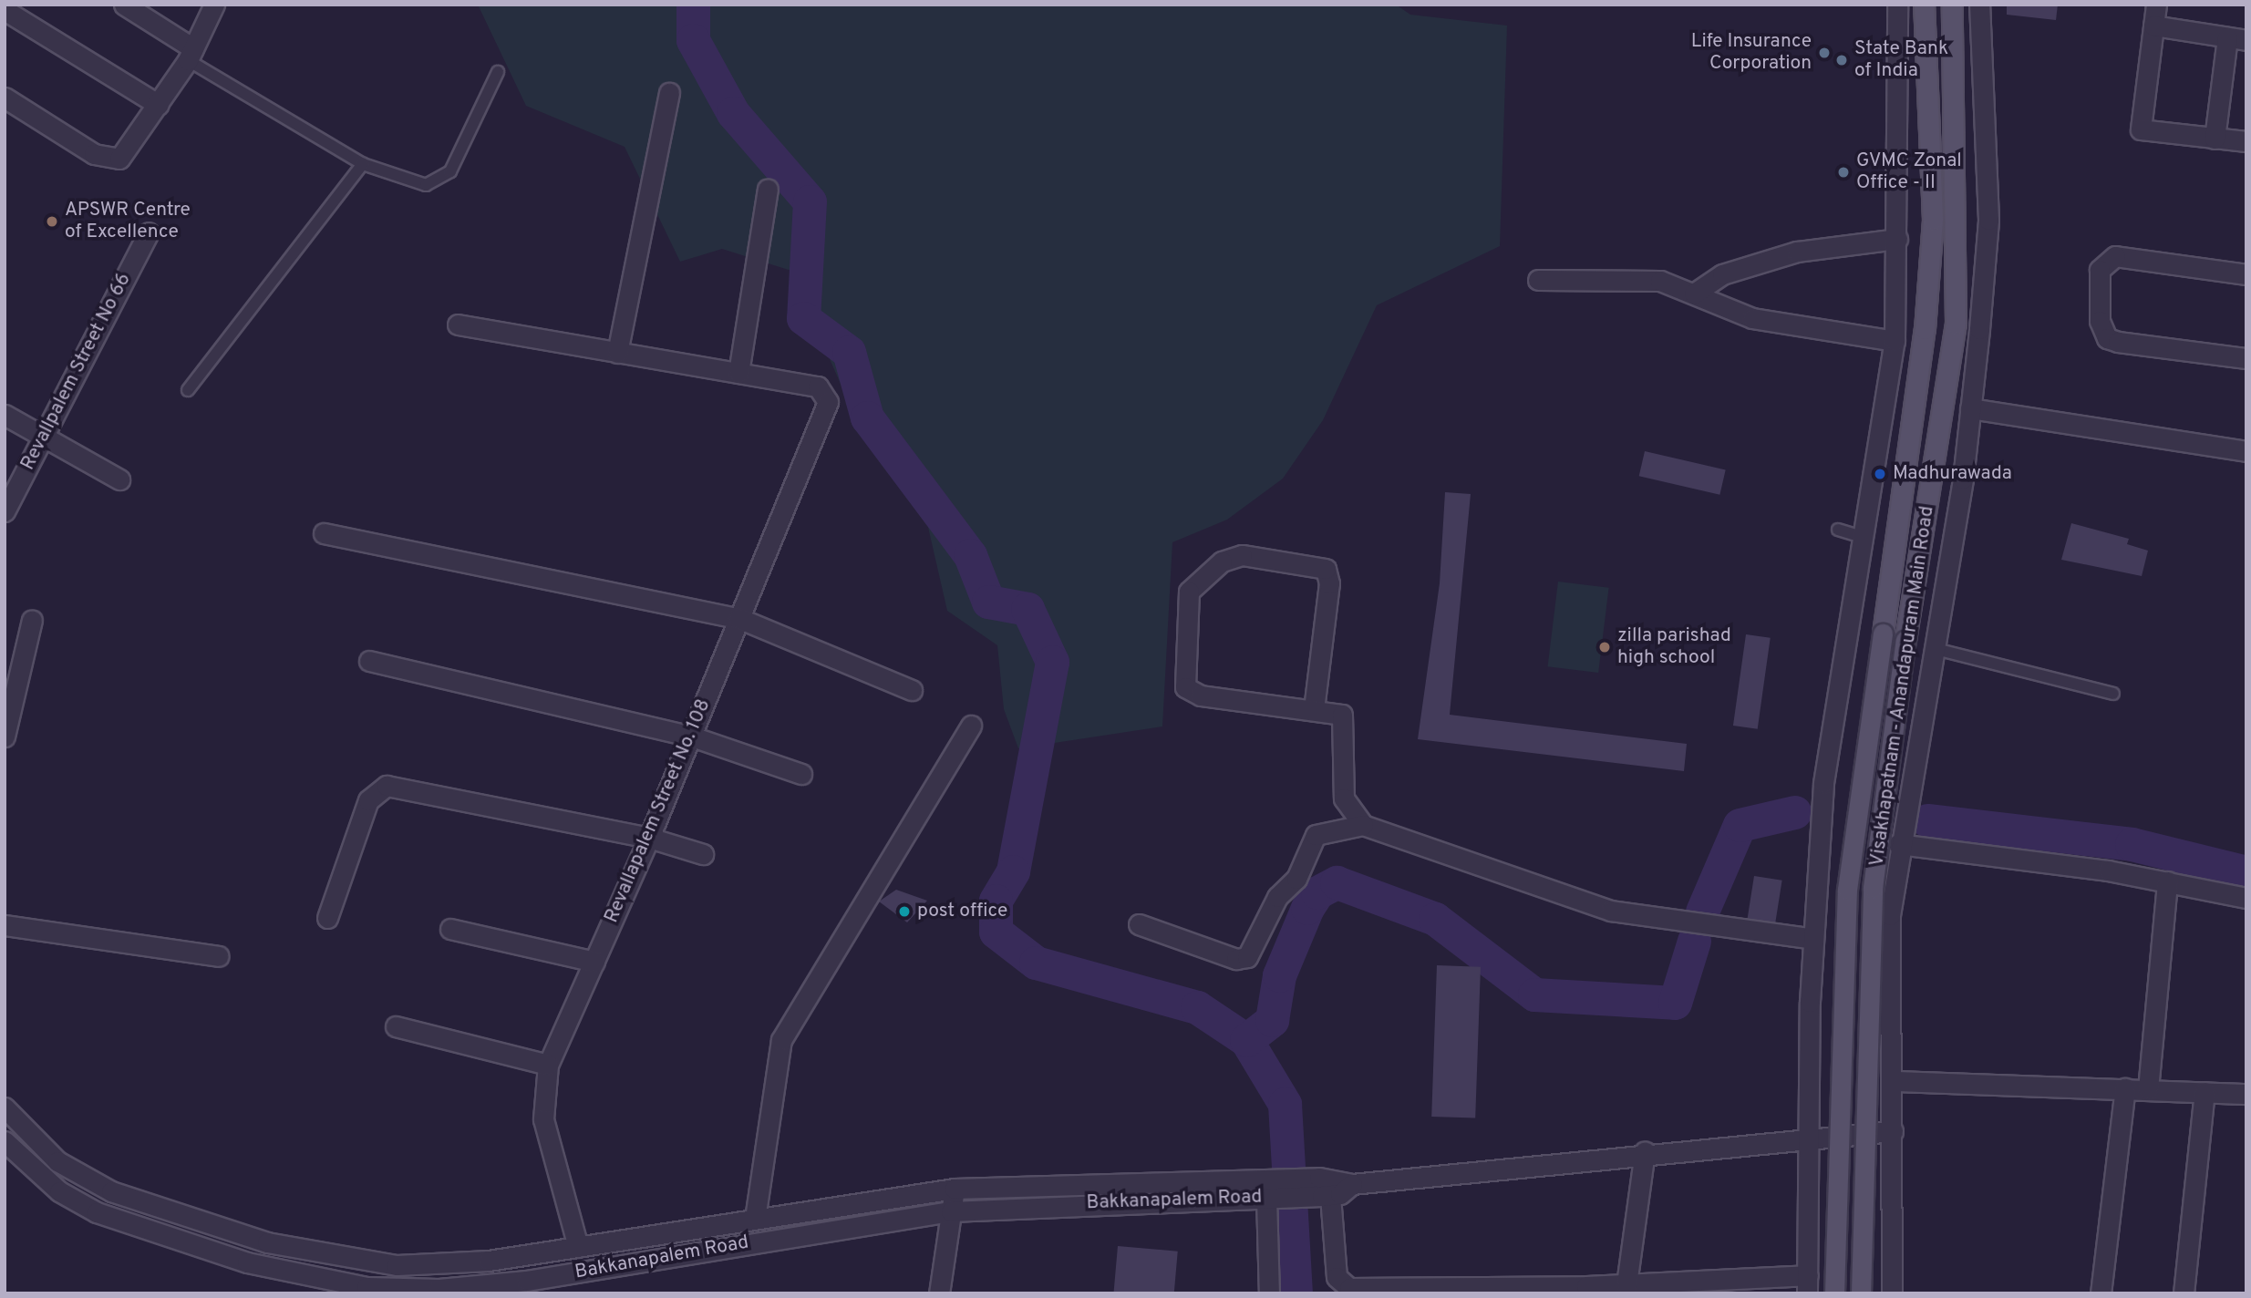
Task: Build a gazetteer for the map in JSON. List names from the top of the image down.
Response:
{
  "streets": {
    "main road": ["Visakhapatnam - Anandapuram Main Road"],
    "street": ["Revallpalem Street No 66", "Revallapalem Street No. 108", "Bakkanapalem Road"]
  },
  "places": [
    "Life Insurance Corporation",
    "State Bank of India",
    "GVMC Zonal Office - II",
    "APSWR Centre of Excellence",
    "Madhurawada",
    "zilla parishad high school",
    "post office"
  ]
}
